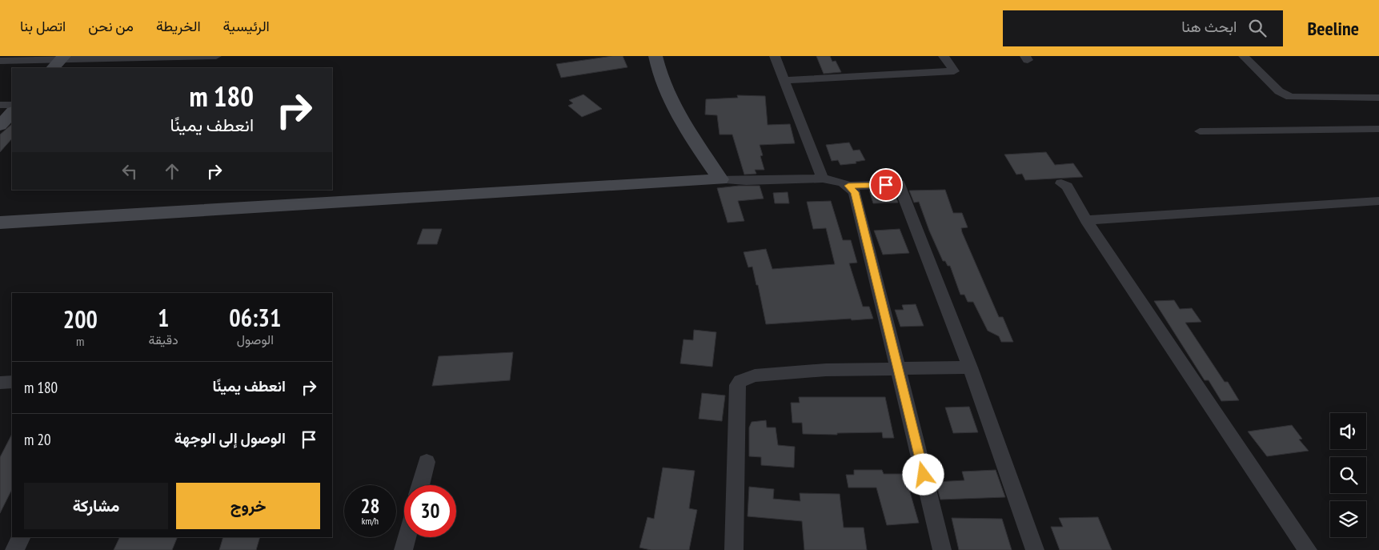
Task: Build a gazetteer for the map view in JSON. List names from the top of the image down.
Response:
{
  "page": {
    "header": "Beeline",
    "search": "ابحث هنا",
    "nav": [
      "الرئيسية",
      "الخريطة",
      "من نحن",
      "اتصل بنا"
    ],
    "turn": ["180 m", "انعطف يمينًا"],
    "eta": [
      "06:31",
      "الوصول",
      "1",
      "دقيقة",
      "200",
      "m"
    ],
    "list": [
      {
        "name": "انعطف يمينًا",
        "value": "180 m"
      },
      {
        "name": "الوصول إلى الوجهة",
        "value": "20 m"
      }
    ],
    "buttons": ["خروج", "مشاركة"],
    "speed": "28 km/h",
    "limit": "30"
  }
}
